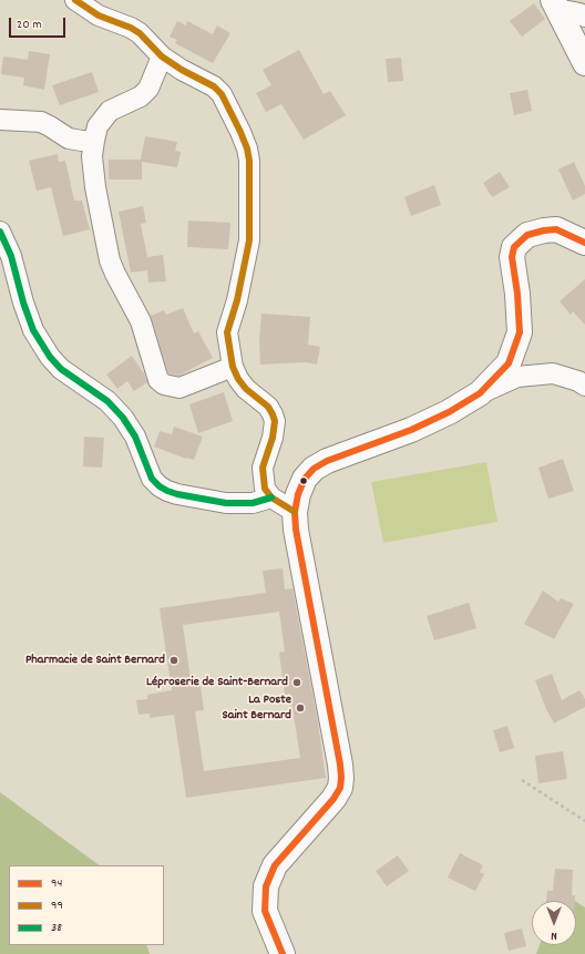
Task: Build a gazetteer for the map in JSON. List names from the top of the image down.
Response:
{
  "places": ["Pharmacie de Saint Bernard", "Léproserie de Saint-Bernard", "La Poste Saint Bernard"],
  "lines": ["transit line 99", "transit line 94", "transit line 38"],
  "legend": ["94", "99", "38"],
  "scale_bar": "20 m",
  "north": "bottom"
}
